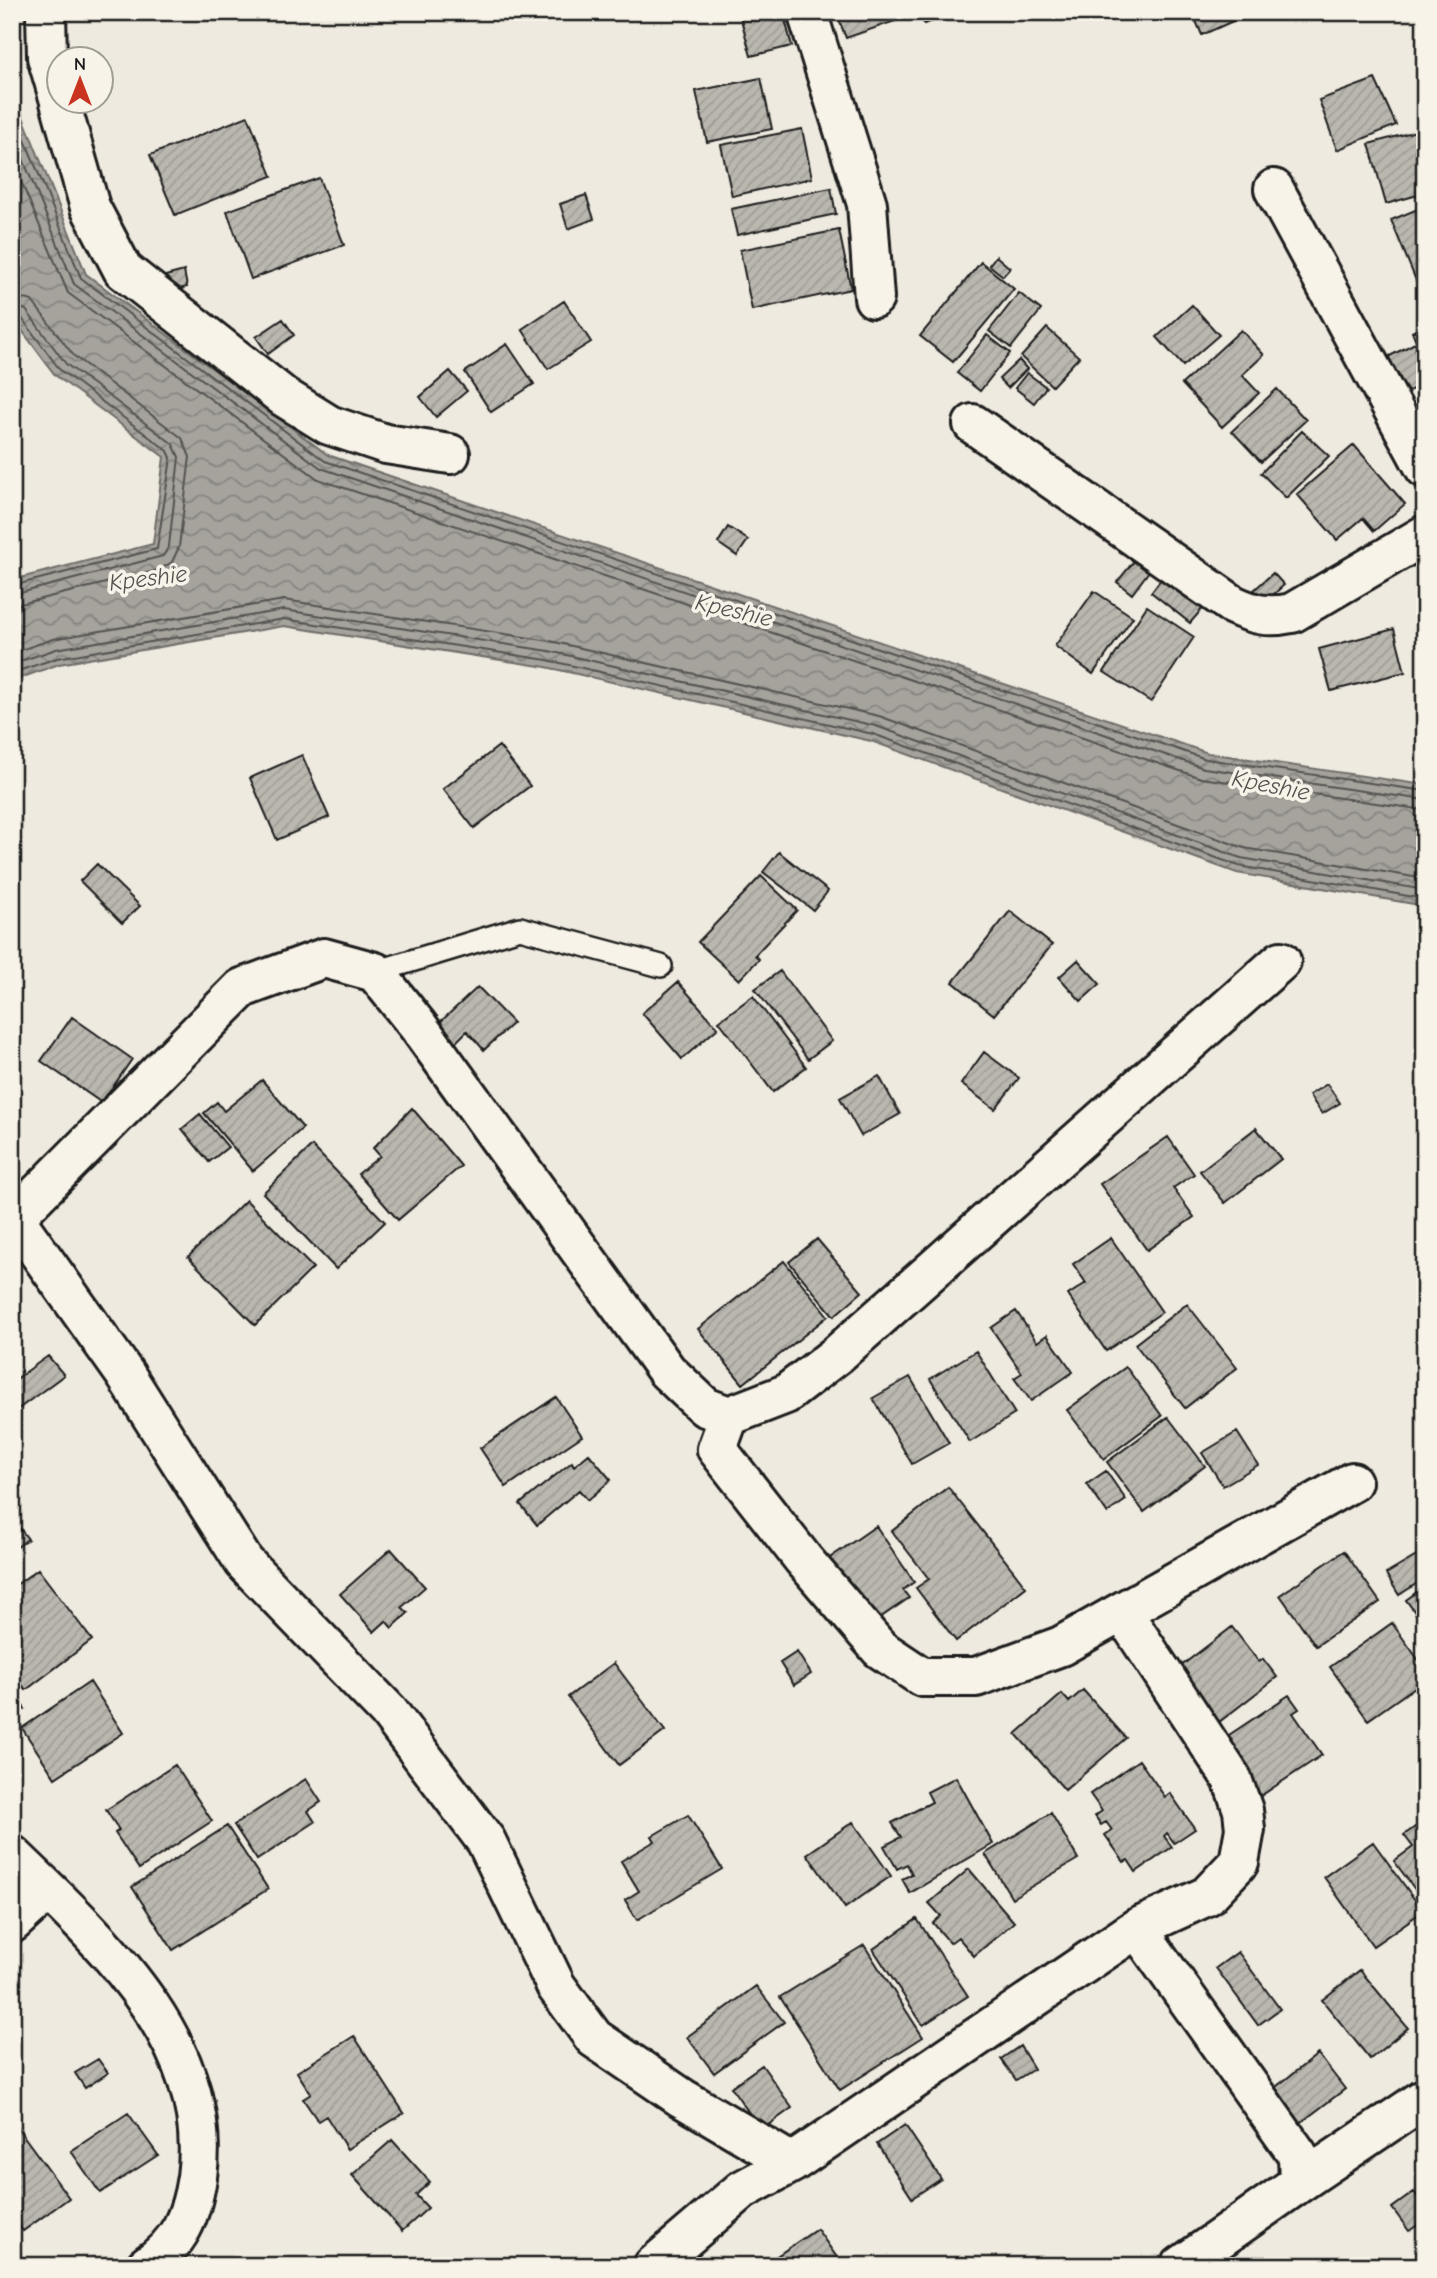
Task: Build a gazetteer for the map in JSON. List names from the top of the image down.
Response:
{
  "water": ["Kpeshie"],
  "north": "top"
}
